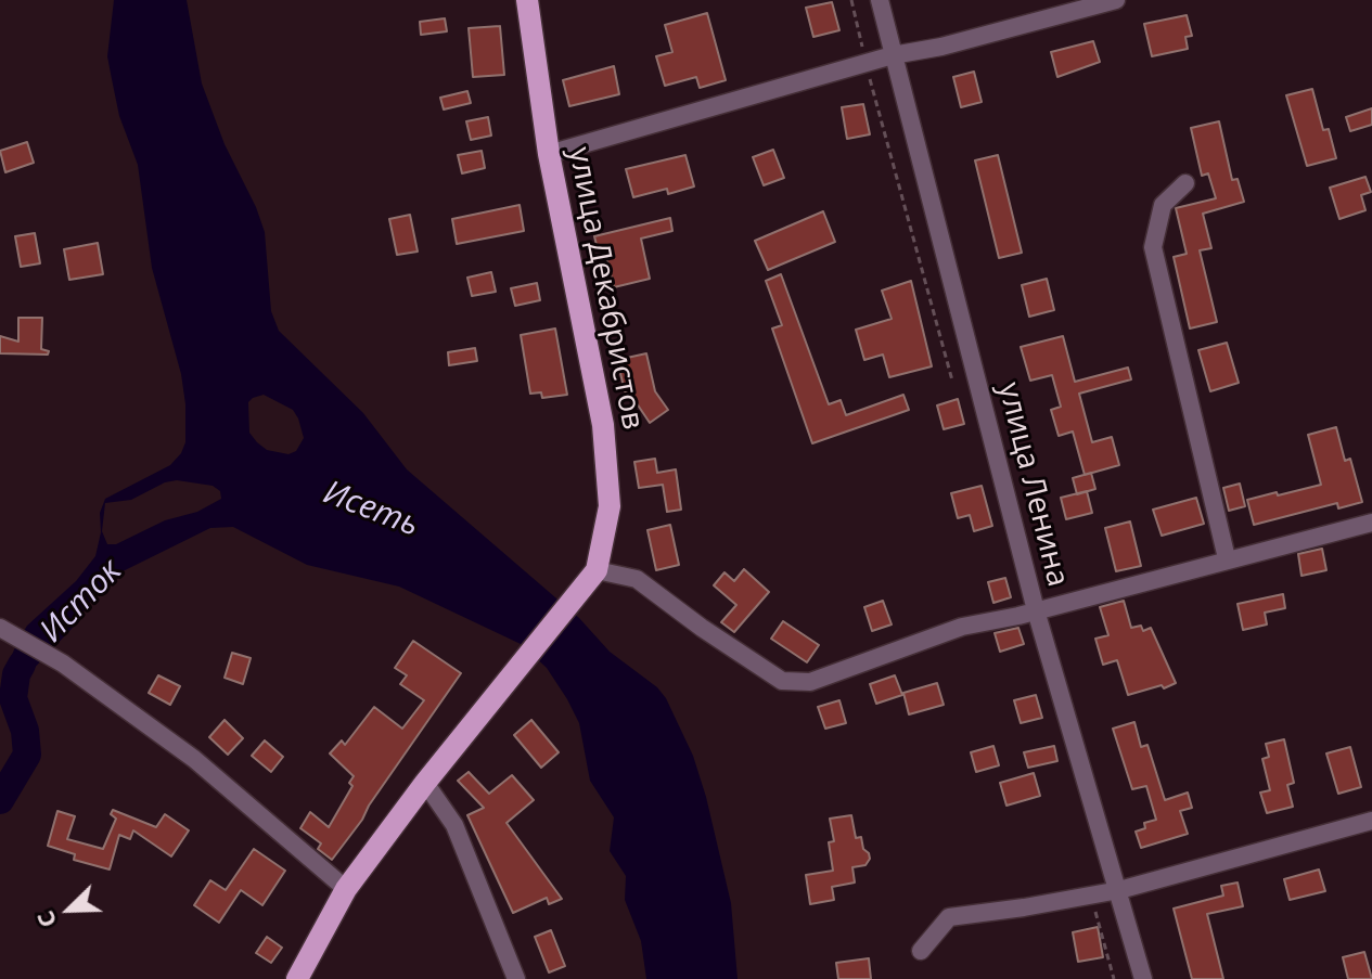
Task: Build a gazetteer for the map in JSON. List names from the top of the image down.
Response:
{
  "streets": {
    "main road": ["улица Декабристов"],
    "street": ["улица Ленина"]
  },
  "water": ["Исеть", "Исток"],
  "north": "bottom left"
}
